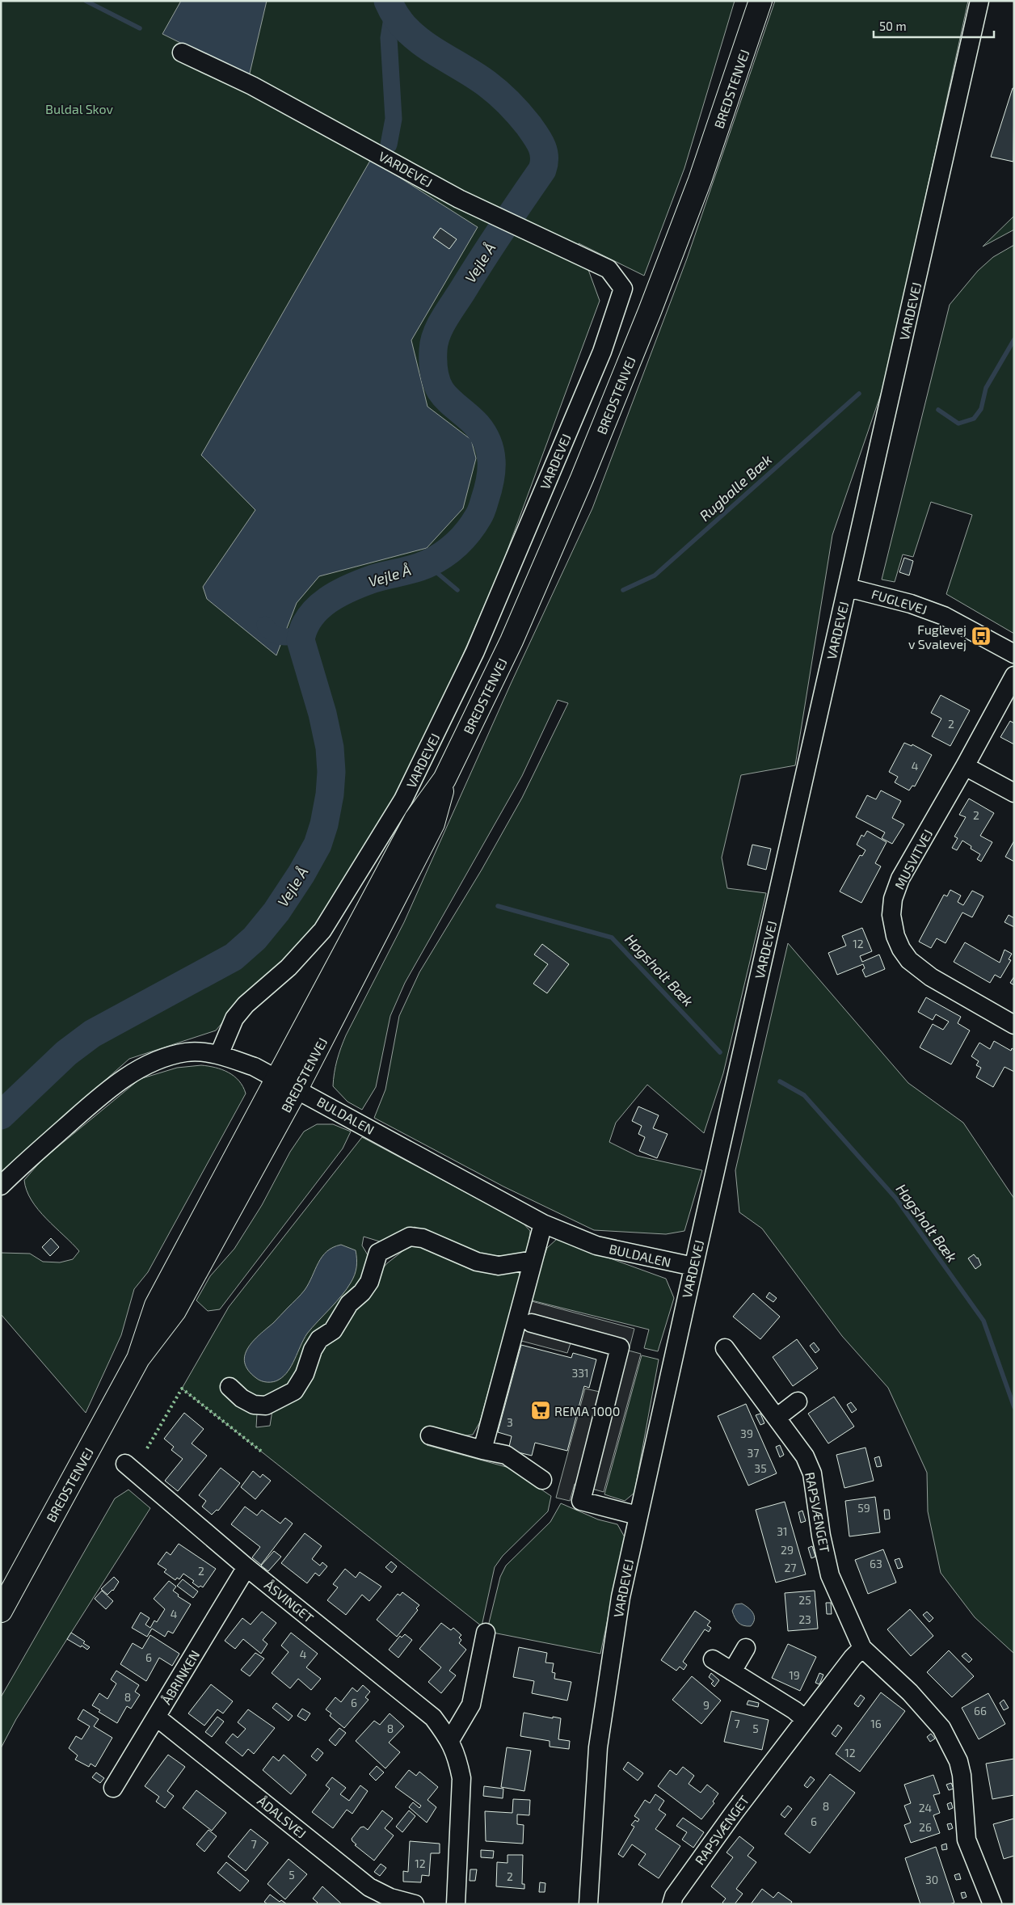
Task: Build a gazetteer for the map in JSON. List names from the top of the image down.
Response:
{
  "streets": {
    "highway": ["BREDSTENVEJ"],
    "street": [
      "VARDEVEJ",
      "FUGLEVEJ",
      "MUSVITVEJ",
      "BULDALEN",
      "RAPSVÆNGET",
      "ÅSVINGET",
      "ÅBRINKEN",
      "ÅDALSVEJ"
    ]
  },
  "crossings": [
    ["BREDSTENVEJ", "BULDALEN"],
    ["VARDEVEJ", "FUGLEVEJ"],
    ["VARDEVEJ", "BULDALEN"],
    ["ÅSVINGET", "ÅBRINKEN"],
    ["ÅBRINKEN", "ÅDALSVEJ"]
  ],
  "water": ["Vejle Å", "Rugballe Bæk", "Høgsholt Bæk"],
  "parks": ["Buldal Skov"],
  "places": {
    "bus stop": ["Fuglevej v Svalevej"],
    "supermarket": ["REMA 1000"]
  },
  "house_numbers": [
    "2",
    "4",
    "2",
    "12",
    "331",
    "3",
    "39",
    "37",
    "35",
    "59",
    "31",
    "29",
    "63",
    "27",
    "2",
    "25",
    "4",
    "23",
    "4",
    "6",
    "19",
    "8",
    "6",
    "9",
    "66",
    "7",
    "16",
    "8",
    "5",
    "12",
    "8",
    "24",
    "6",
    "26",
    "7",
    "12",
    "5",
    "2",
    "30"
  ],
  "scale_bar": "50 m"
}
